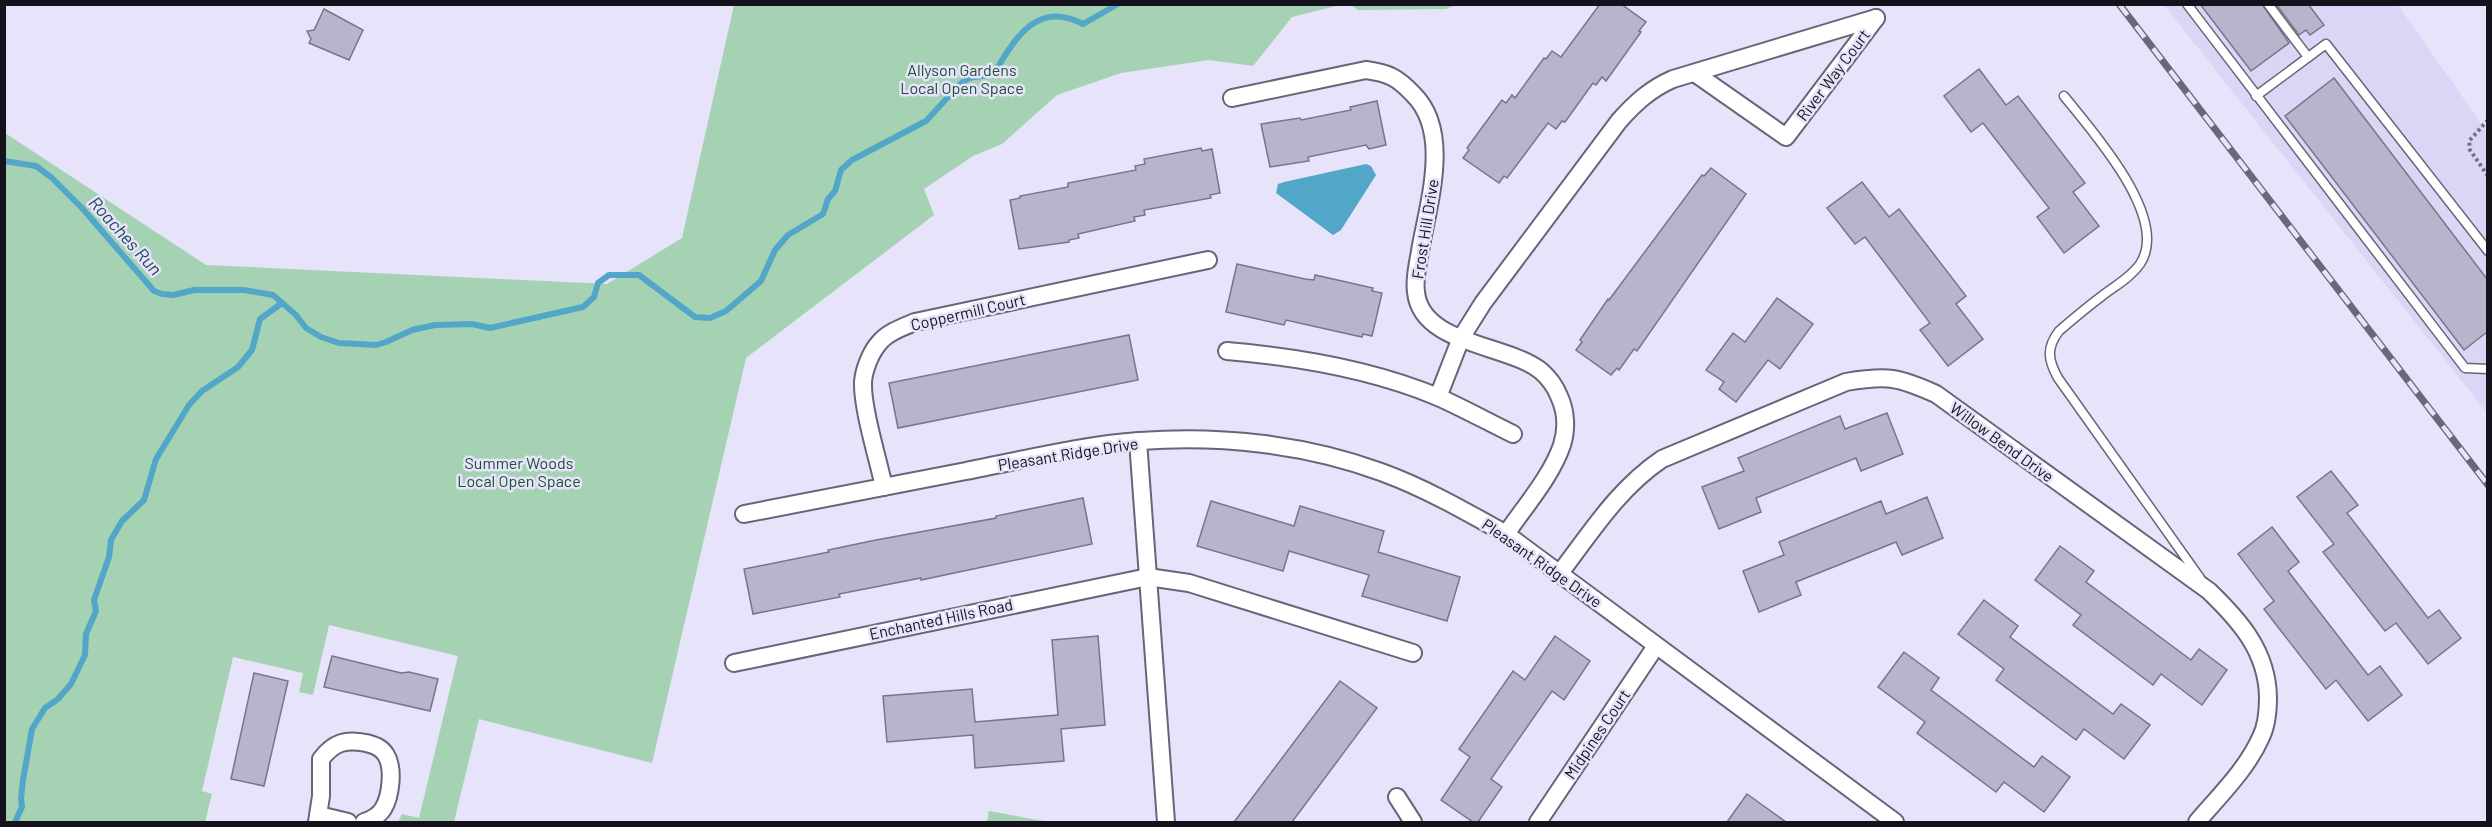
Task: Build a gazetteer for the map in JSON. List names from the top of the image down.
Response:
{
  "streets": {
    "street": [
      "River Way Court",
      "Frost Hill Drive",
      "Coppermill Court",
      "Willow Bend Drive",
      "Pleasant Ridge Drive",
      "Enchanted Hills Road",
      "Midpines Court"
    ]
  },
  "crossings": [
    ["River Way Court", "Frost Hill Drive"],
    ["Frost Hill Drive", "Pleasant Ridge Drive"],
    ["Coppermill Court", "Pleasant Ridge Drive"],
    ["Willow Bend Drive", "Pleasant Ridge Drive"],
    ["Pleasant Ridge Drive", "Midpines Court"]
  ],
  "water": ["Roaches Run"],
  "parks": ["Allyson Gardens Local Open Space", "Summer Woods Local Open Space"]
}
